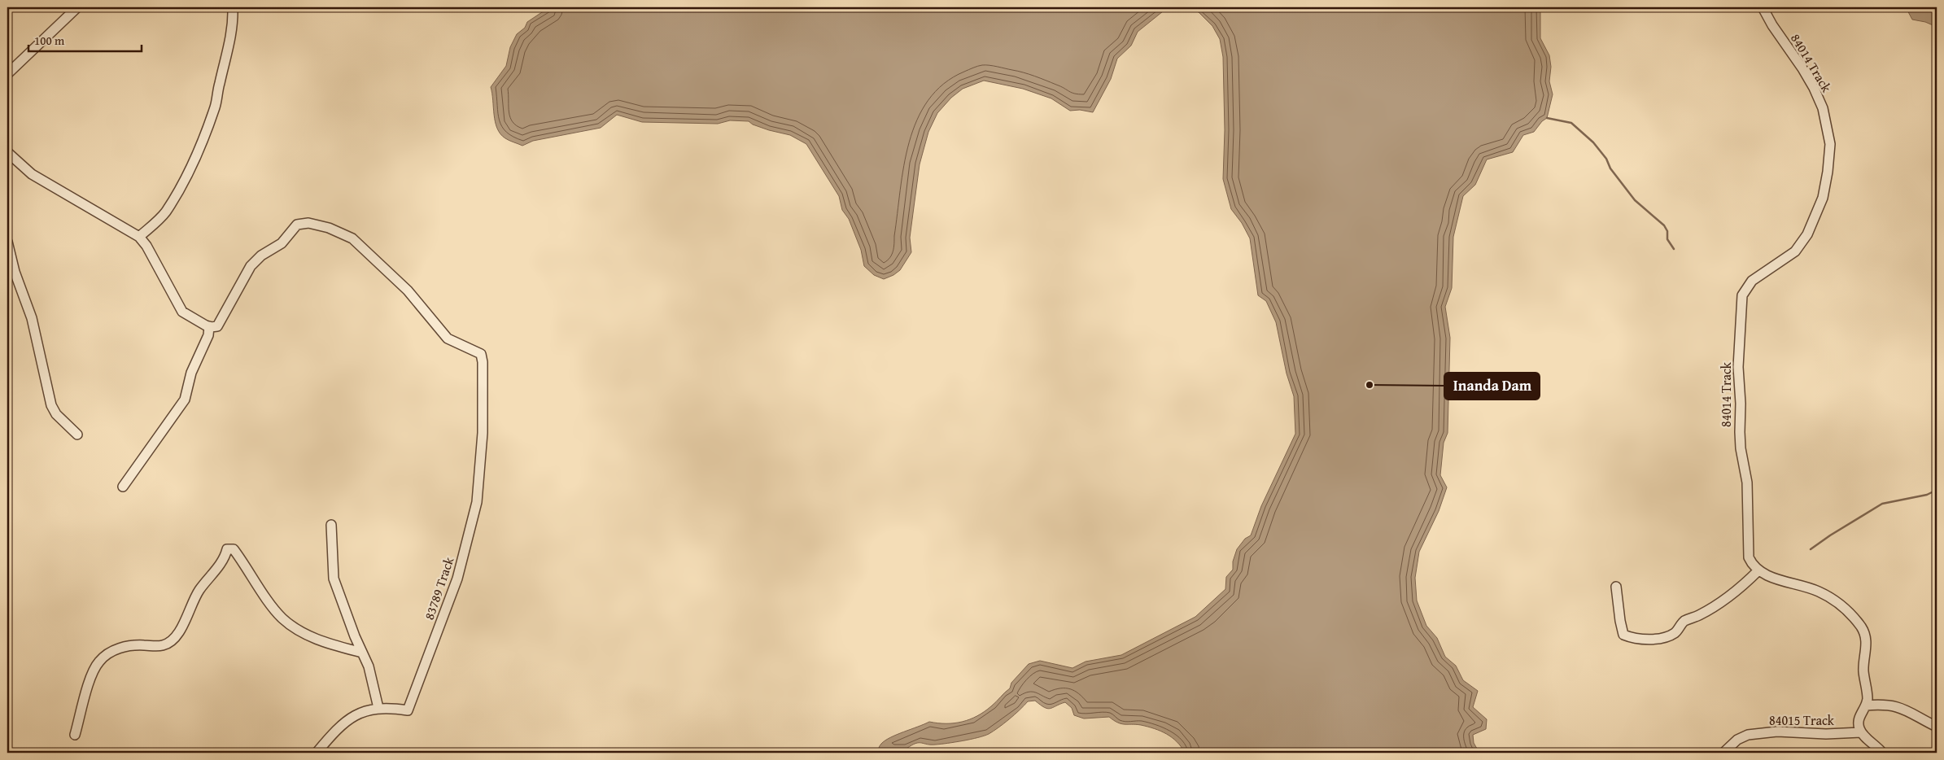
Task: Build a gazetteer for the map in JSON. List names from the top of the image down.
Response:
{
  "streets": {
    "street": ["84014 Track", "83789 Track", "84015 Track"]
  },
  "places": ["Inanda Dam"],
  "scale_bar": "100 m"
}
